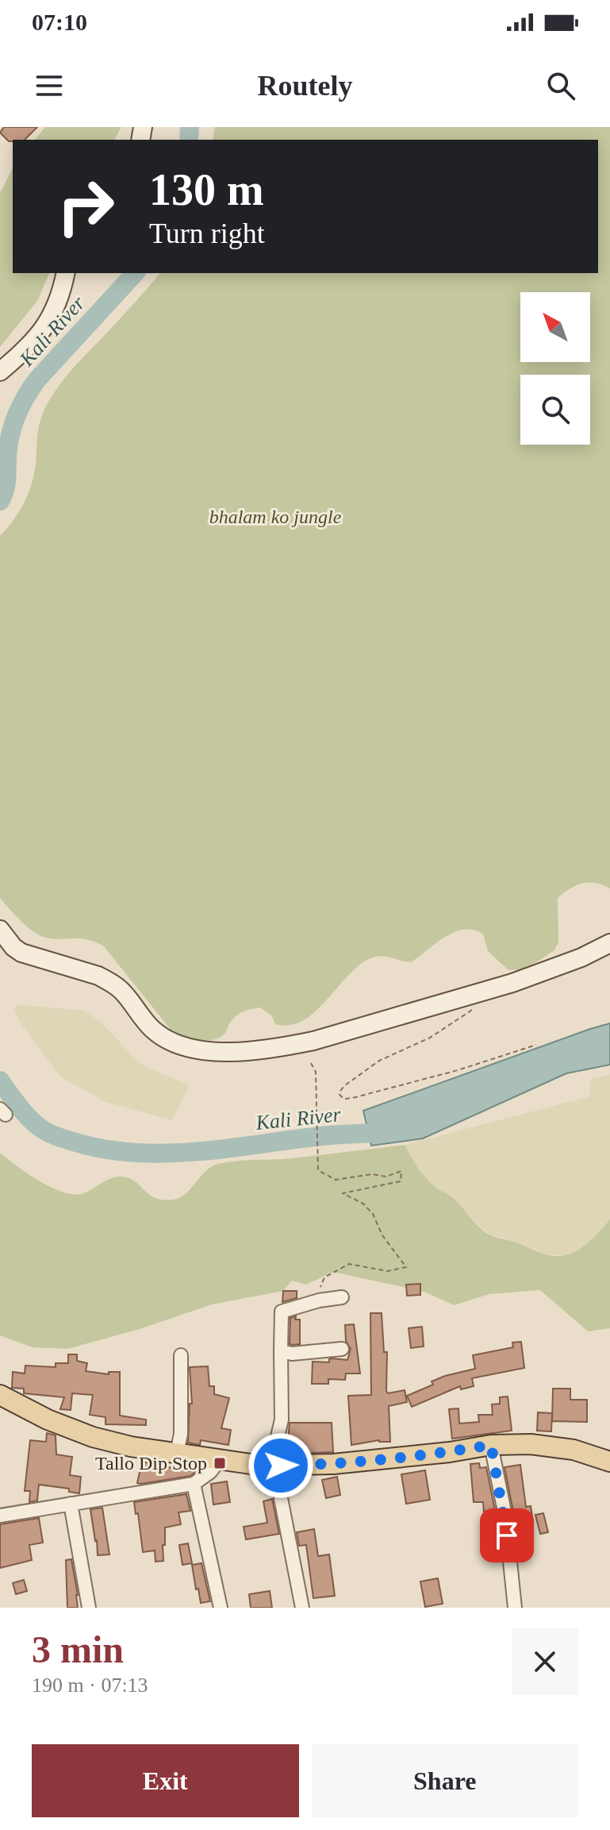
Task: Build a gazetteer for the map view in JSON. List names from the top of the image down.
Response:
{
  "water": ["Kali River"],
  "parks": ["bhalam ko jungle"],
  "places": {
    "transit": ["Tallo Dip Stop"]
  },
  "north": "top left",
  "page": {
    "status": "07:10",
    "header": "Routely",
    "turn": ["130 m", "Turn right"],
    "heading": ["3 min", "190 m · 07:13"],
    "buttons": ["Exit", "Share"]
  }
}
